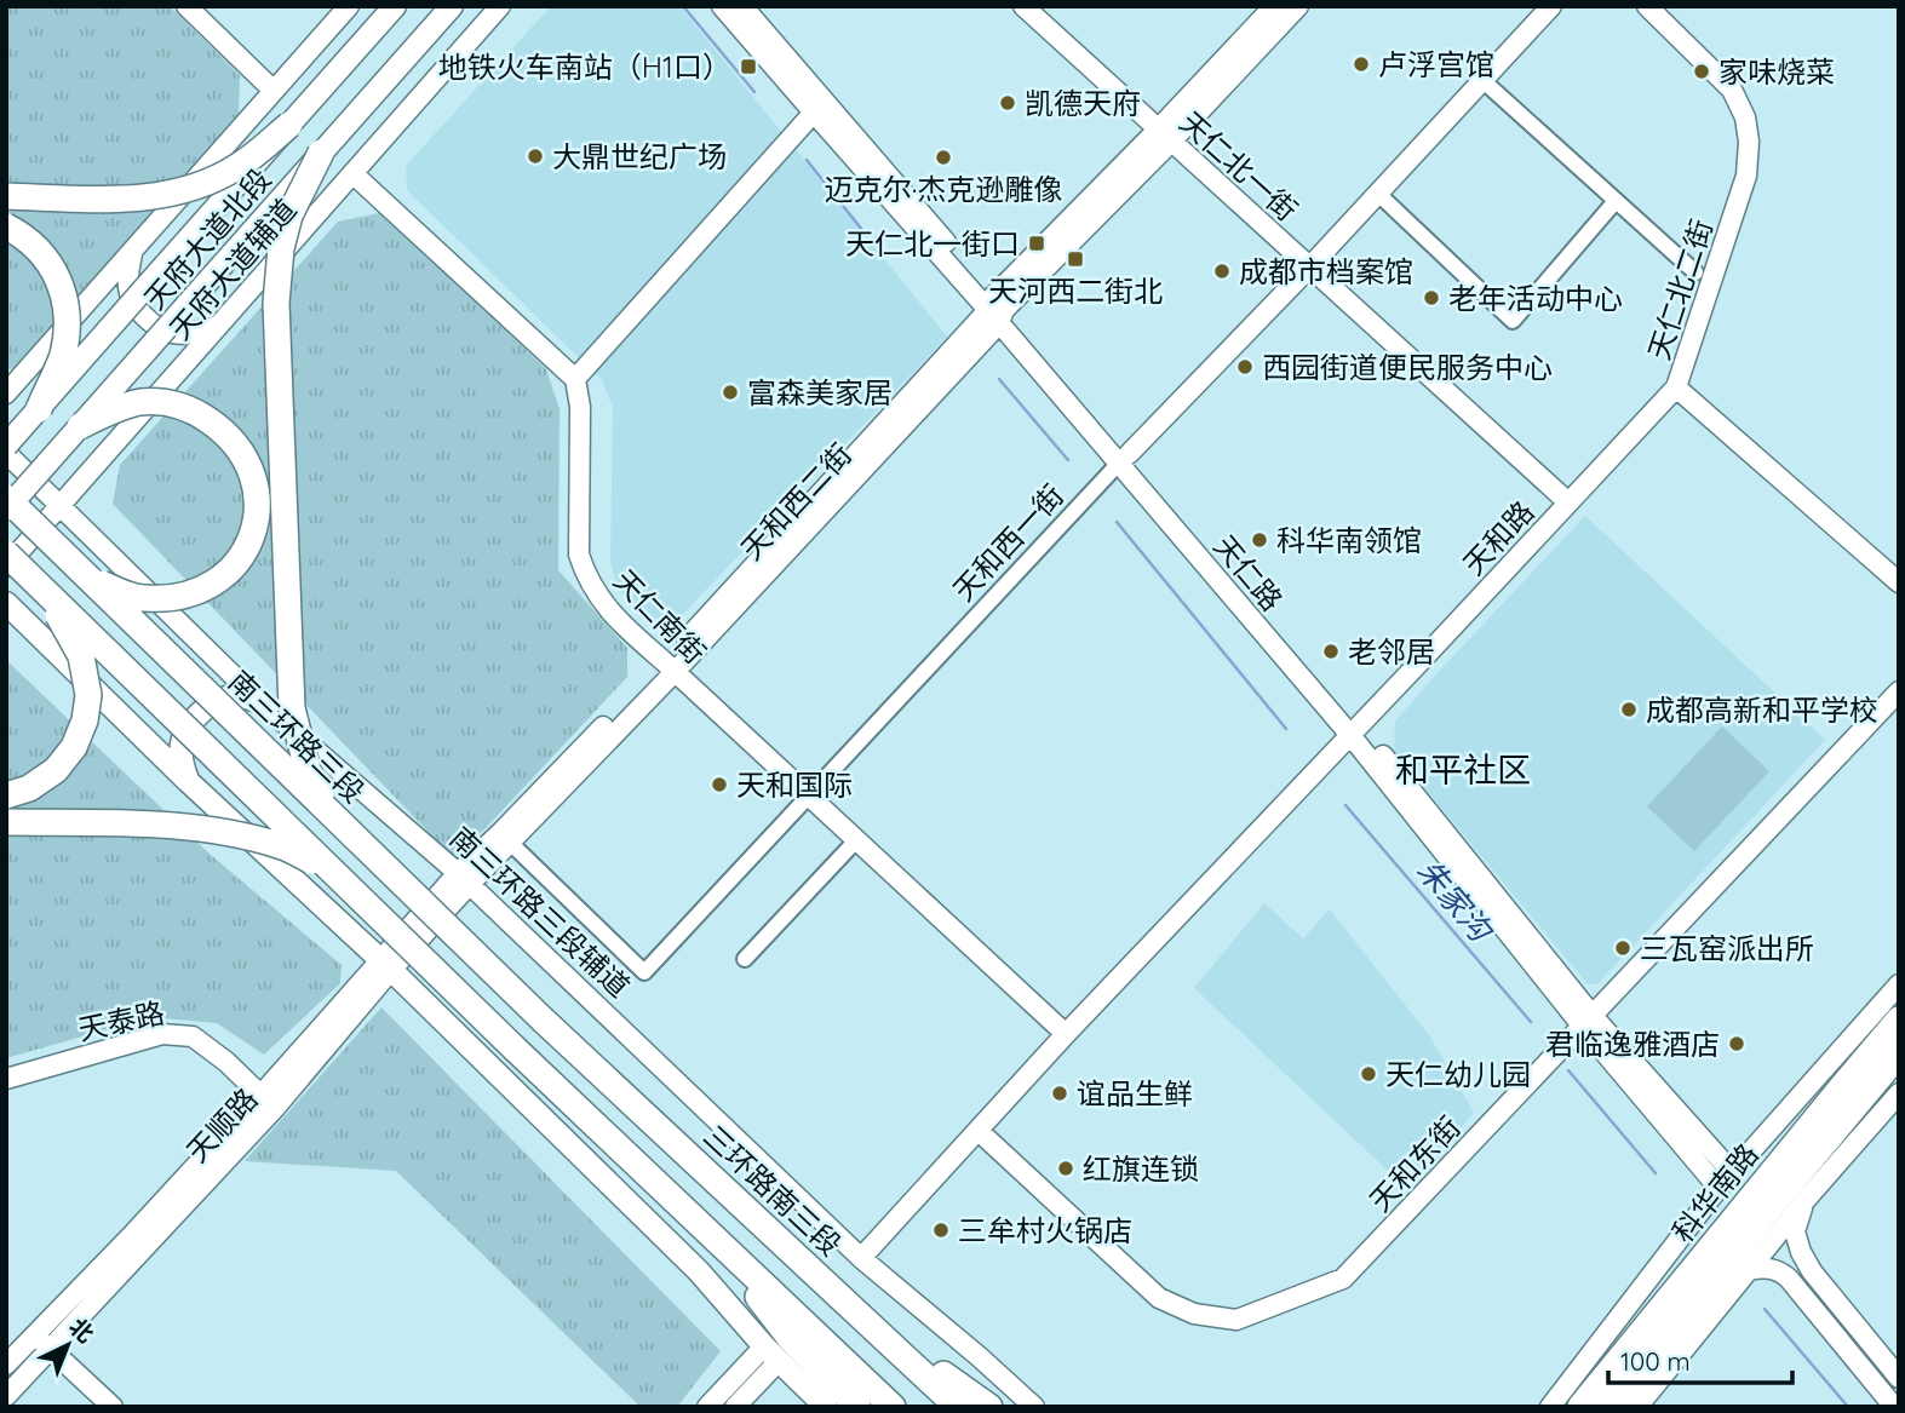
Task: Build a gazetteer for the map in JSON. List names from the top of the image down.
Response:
{
  "streets": {
    "highway": ["南三环路三段", "三环路南三段", "科华南路"],
    "main road": ["天府大道北段"],
    "street": [
      "天仁北一街",
      "天府大道辅道",
      "天仁北二街",
      "天和西二街",
      "天和路",
      "天和西一街",
      "天仁路",
      "天仁南街",
      "南三环路三段辅道",
      "天泰路",
      "天顺路",
      "天和东街"
    ]
  },
  "crossings": [
    ["天仁北一街", "天和西二街"],
    ["天仁北一街", "天和路"],
    ["天仁北一街", "天和西一街"],
    ["天府大道北段", "南三环路三段辅道"],
    ["天府大道辅道", "南三环路三段辅道"],
    ["天仁北二街", "天和路"],
    ["天和西二街", "天和西一街"],
    ["天和西二街", "天仁路"],
    ["天和西二街", "天仁南街"],
    ["天和西二街", "南三环路三段辅道"],
    ["天和西二街", "天顺路"],
    ["天和路", "天仁路"],
    ["天和路", "天仁南街"],
    ["天和路", "南三环路三段辅道"],
    ["天和路", "天和东街"],
    ["天和西一街", "天仁路"],
    ["天和西一街", "天仁南街"],
    ["天仁路", "天和东街"],
    ["南三环路三段", "三环路南三段"],
    ["南三环路三段辅道", "天顺路"],
    ["天泰路", "天顺路"]
  ],
  "districts": ["和平社区"],
  "water": ["朱家沟"],
  "places": {
    "other": [
      "卢浮宫馆",
      "家味烧菜",
      "凯德天府",
      "大鼎世纪广场",
      "迈克尔·杰克逊雕像",
      "成都市档案馆",
      "老年活动中心",
      "西园街道便民服务中心",
      "富森美家居",
      "科华南领馆",
      "老邻居",
      "成都高新和平学校",
      "天和国际",
      "三瓦窑派出所",
      "君临逸雅酒店",
      "天仁幼儿园",
      "谊品生鲜",
      "红旗连锁",
      "三牟村火锅店"
    ],
    "transit": ["地铁火车南站（H1口）", "天仁北一街口", "天河西二街北"]
  },
  "scale_bar": "100 m",
  "north": "top right"
}
